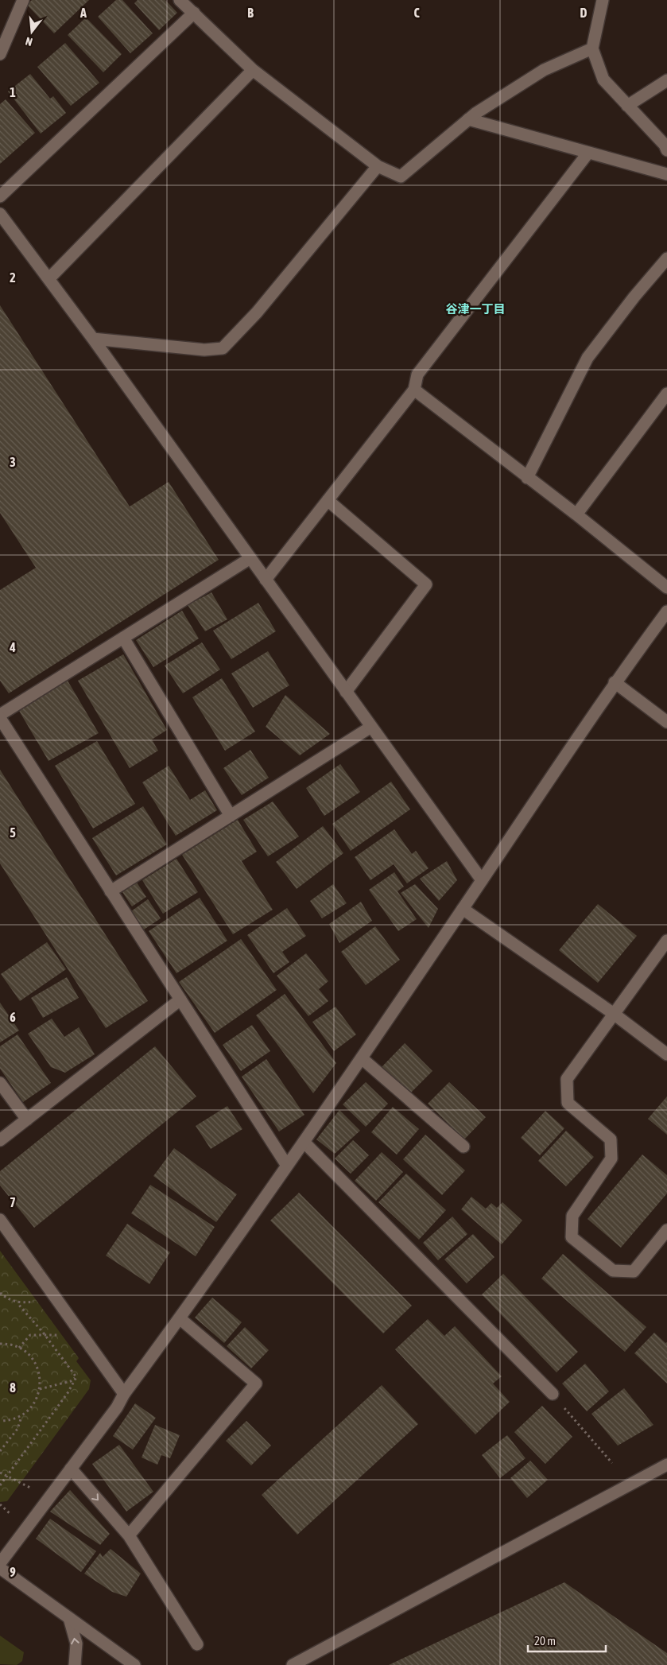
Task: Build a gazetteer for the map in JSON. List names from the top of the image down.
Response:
{
  "districts": ["谷津一丁目"],
  "scale_bar": "20 m",
  "north": "bottom",
  "grid": {
    "columns": [
      "A",
      "B",
      "C",
      "D"
    ],
    "rows": [
      "1",
      "2",
      "3",
      "4",
      "5",
      "6",
      "7",
      "8",
      "9"
    ]
  }
}
